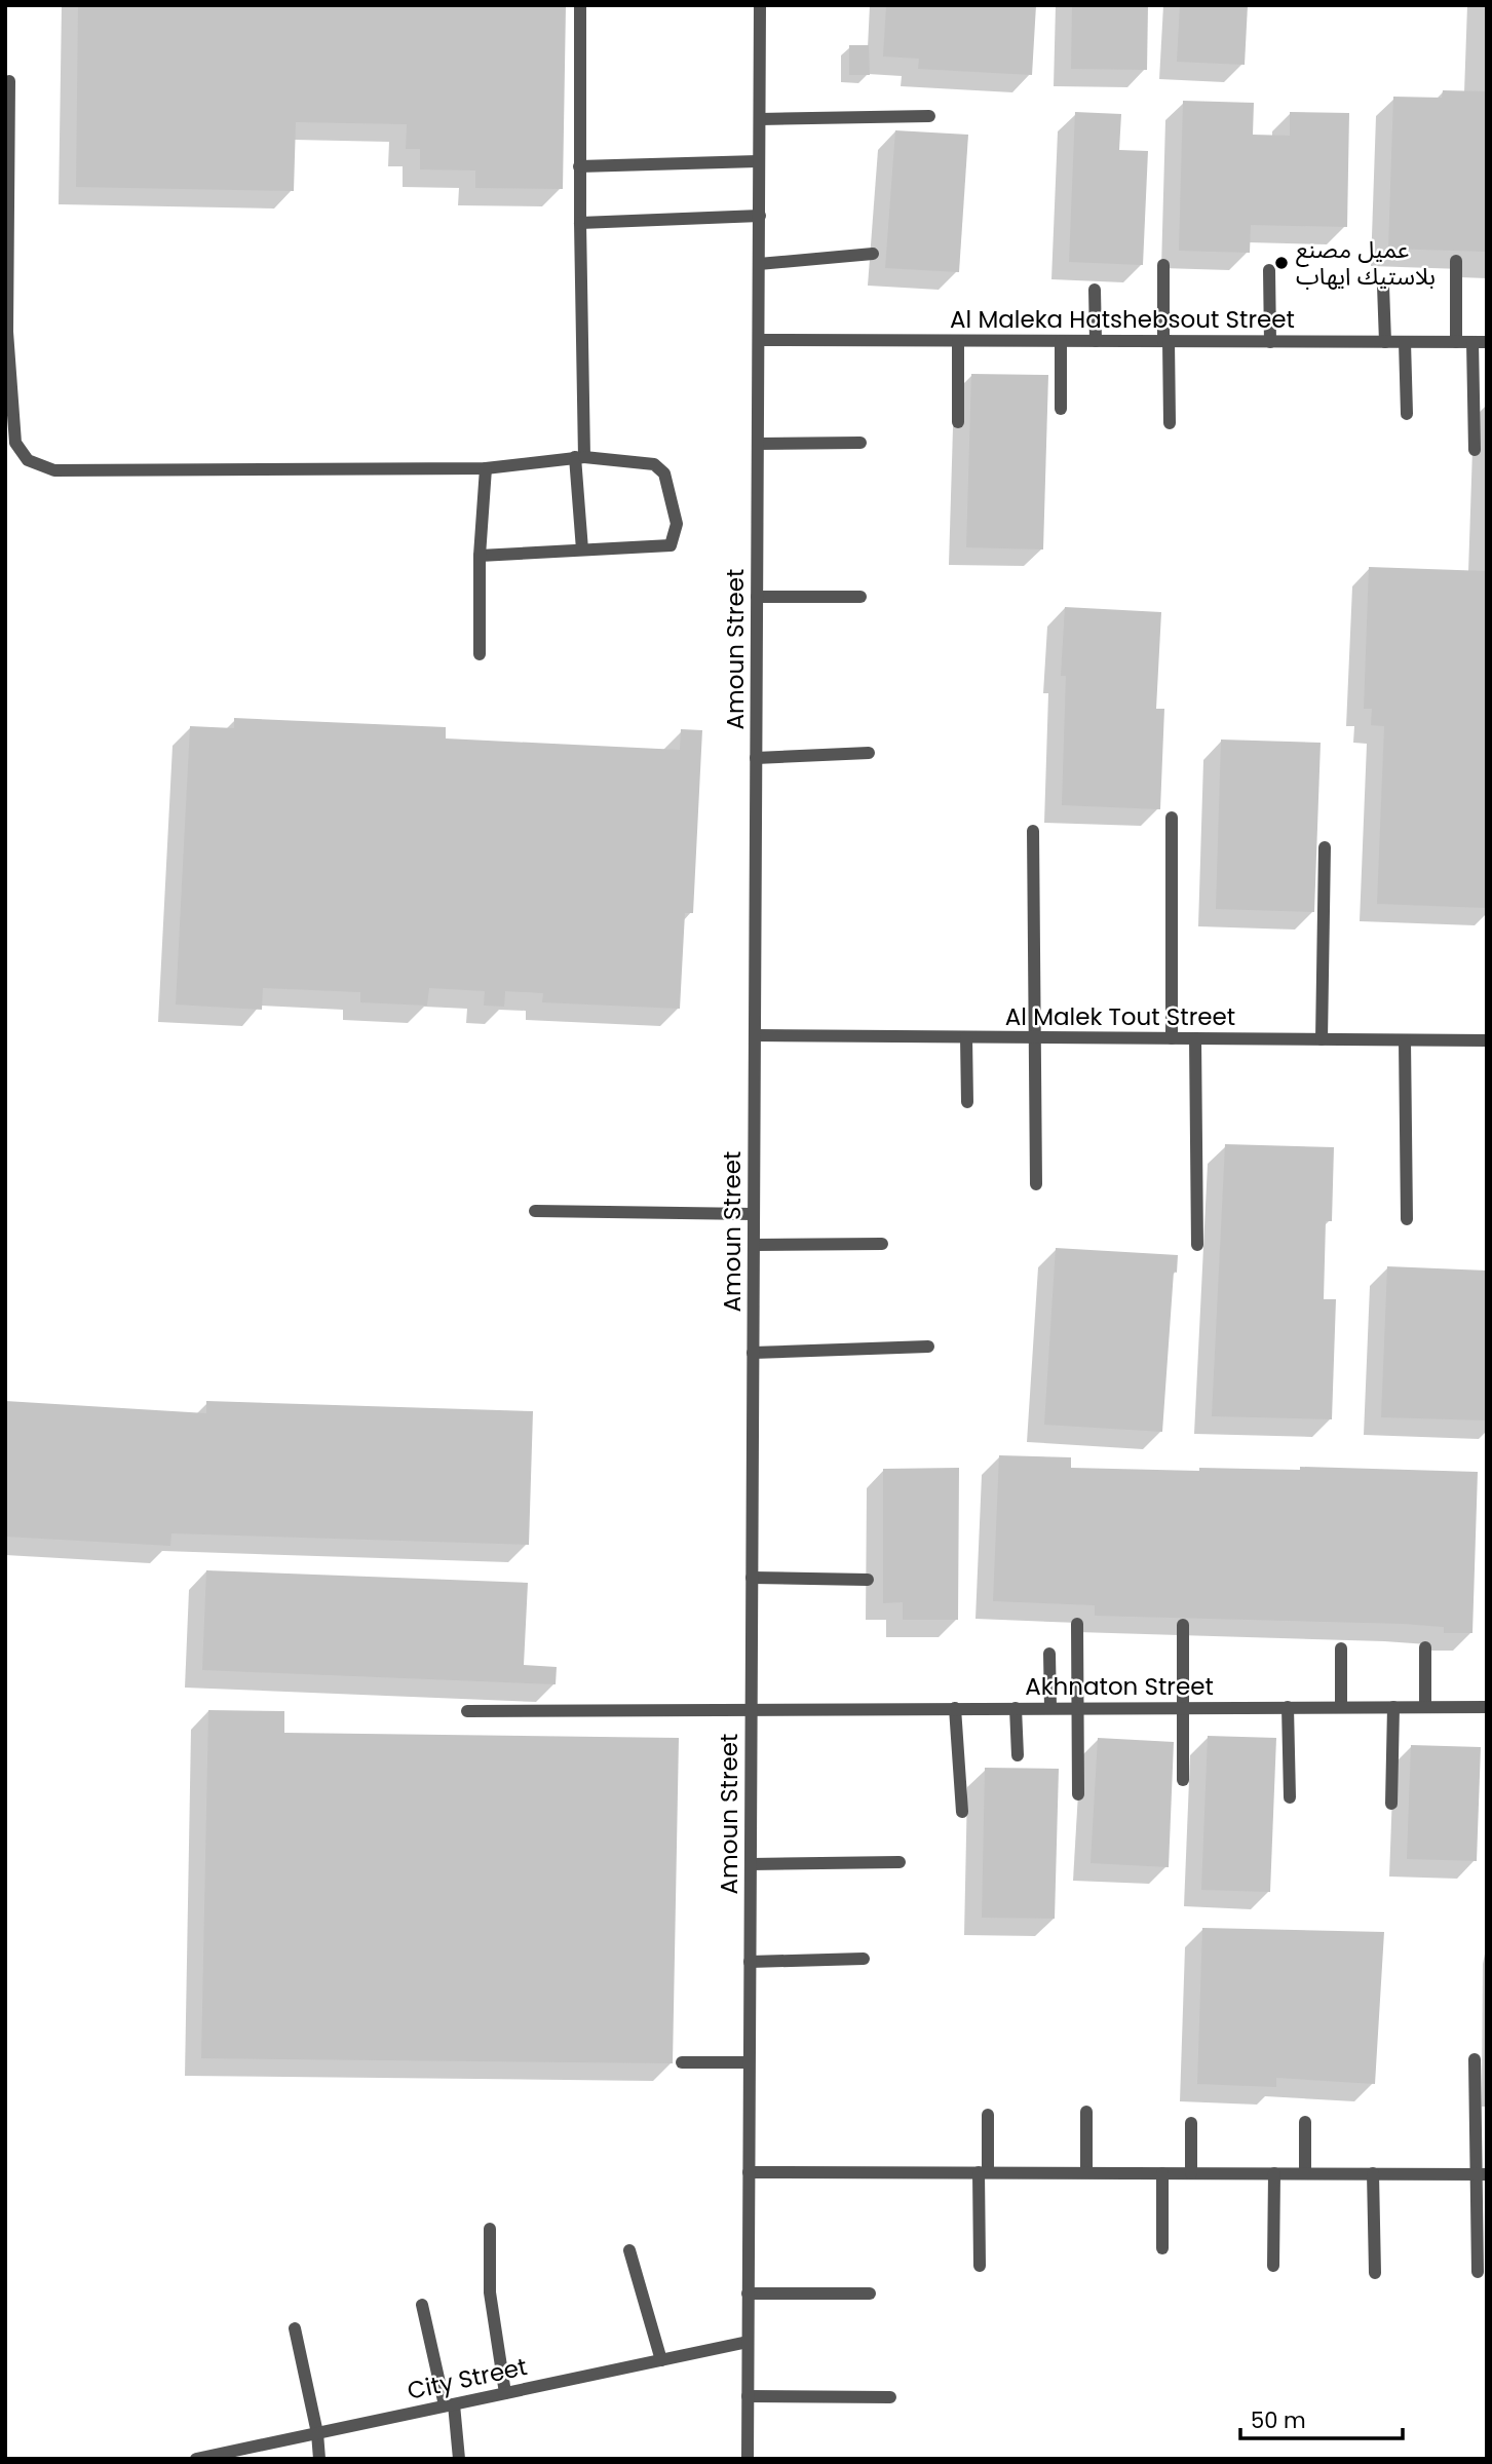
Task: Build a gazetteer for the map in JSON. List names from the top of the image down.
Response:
{
  "streets": {
    "lane": [
      "Al Maleka Hatshebsout Street",
      "Amoun Street",
      "Al Malek Tout Street",
      "Akhnaton Street",
      "City Street"
    ]
  },
  "crossings": [
    ["Al Maleka Hatshebsout Street", "Amoun Street"],
    ["Amoun Street", "Al Malek Tout Street"],
    ["Amoun Street", "Akhnaton Street"],
    ["Amoun Street", "City Street"]
  ],
  "places": ["عميل مصنع بلاستيك ايهاب"],
  "scale_bar": "50 m"
}
